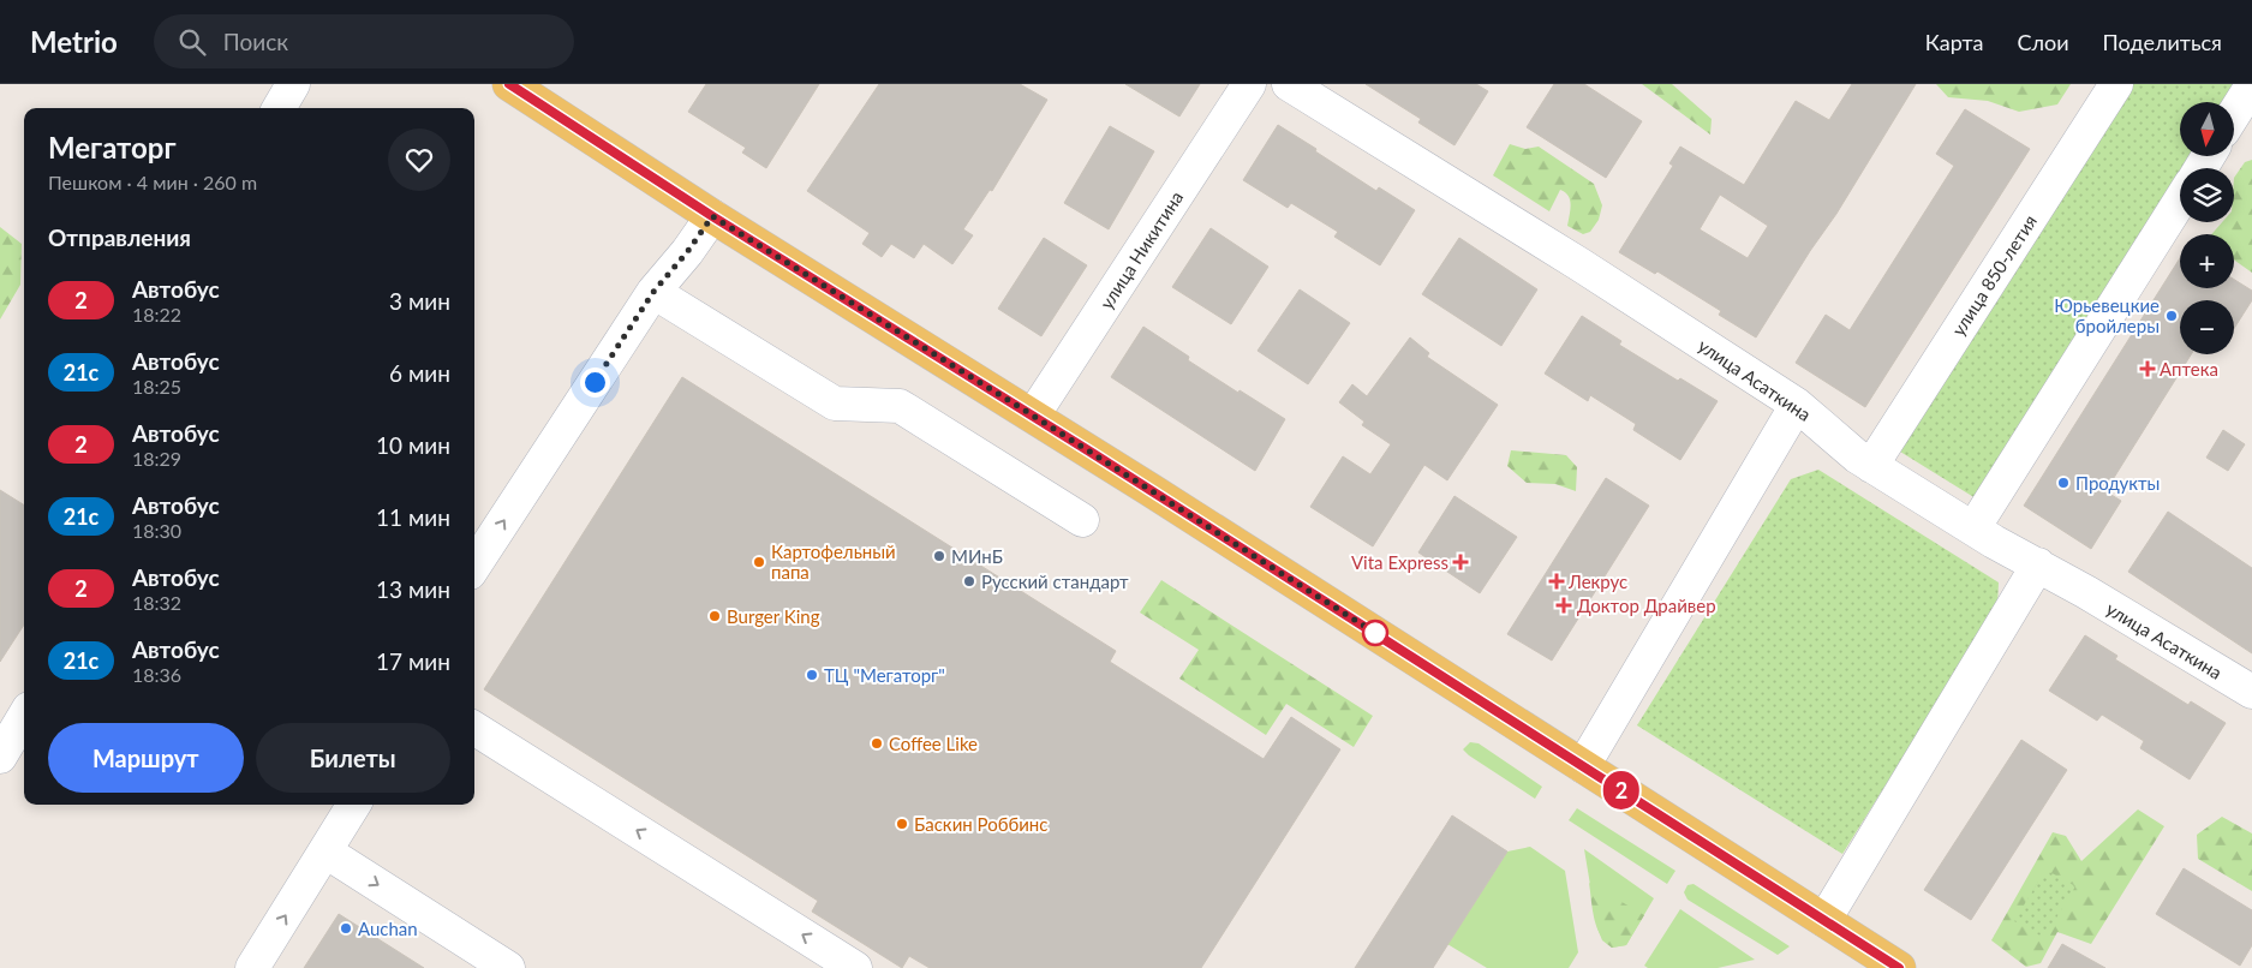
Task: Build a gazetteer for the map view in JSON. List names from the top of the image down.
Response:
{
  "streets": {
    "street": ["улица Никитина", "улица 850-летия", "улица Асаткина"]
  },
  "crossings": [
    ["улица 850-летия", "улица Асаткина"]
  ],
  "places": {
    "other": [
      "Юрьевецкие бройлеры",
      "Продукты",
      "МИнБ",
      "Картофельный папа",
      "Русский стандарт",
      "Burger King",
      "ТЦ \"Мегаторг\"",
      "Coffee Like",
      "Баскин Роббинс",
      "Auchan"
    ],
    "health": [
      "Аптека",
      "Vita Express",
      "Лекрус",
      "Доктор Драйвер"
    ]
  },
  "lines": ["bus line 2"],
  "north": "bottom",
  "page": {
    "header": "Metrio",
    "search": "Поиск",
    "nav": ["Карта", "Слои", "Поделиться"],
    "on_map": "2",
    "map_buttons": ["+", "−"],
    "heading": [
      ["Мегаторг", "Пешком · 4 мин · 260 m"],
      "Отправления"
    ],
    "list": [
      {
        "mark": "2",
        "name": "Автобус",
        "note": "18:22",
        "value": "3 мин"
      },
      {
        "mark": "21с",
        "name": "Автобус",
        "note": "18:25",
        "value": "6 мин"
      },
      {
        "mark": "2",
        "name": "Автобус",
        "note": "18:29",
        "value": "10 мин"
      },
      {
        "mark": "21с",
        "name": "Автобус",
        "note": "18:30",
        "value": "11 мин"
      },
      {
        "mark": "2",
        "name": "Автобус",
        "note": "18:32",
        "value": "13 мин"
      },
      {
        "mark": "21с",
        "name": "Автобус",
        "note": "18:36",
        "value": "17 мин"
      }
    ],
    "buttons": ["Маршрут", "Билеты"]
  }
}
